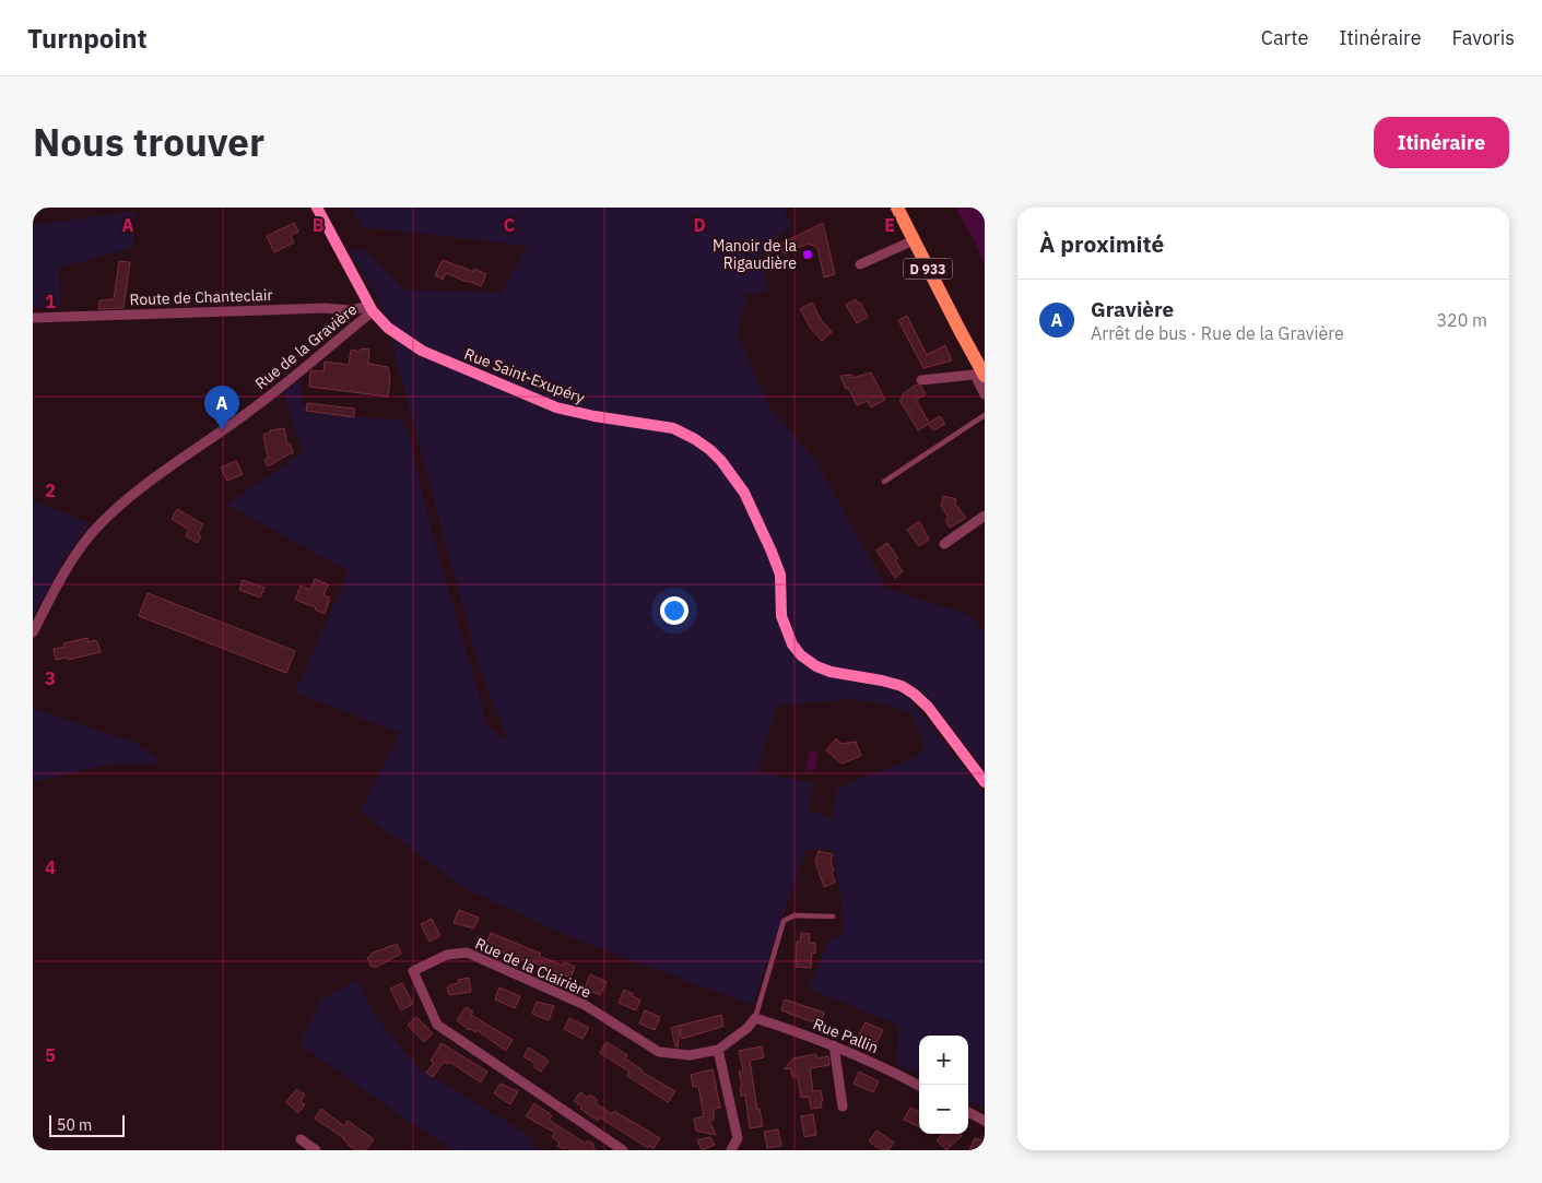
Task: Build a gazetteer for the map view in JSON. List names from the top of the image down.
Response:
{
  "streets": {
    "main road": ["D 933"],
    "street": [
      "Route de Chanteclair",
      "Rue de la Gravière",
      "Rue Saint-Exupéry",
      "Rue de la Clairière",
      "Rue Pallin"
    ]
  },
  "crossings": [
    ["Route de Chanteclair", "Rue de la Gravière"],
    ["Route de Chanteclair", "Rue Saint-Exupéry"],
    ["Rue de la Gravière", "Rue Saint-Exupéry"],
    ["Rue de la Clairière", "Rue Pallin"]
  ],
  "places": ["Manoir de la Rigaudière"],
  "scale_bar": "50 m",
  "page": {
    "header": "Turnpoint",
    "nav": ["Carte", "Itinéraire", "Favoris"],
    "title": "Nous trouver",
    "buttons": "Itinéraire",
    "heading": "À proximité",
    "list": [
      {
        "mark": "A",
        "name": "Gravière",
        "note": "Arrêt de bus · Rue de la Gravière",
        "value": "320 m"
      }
    ],
    "pins": "A",
    "map_buttons": ["+", "−"],
    "scale": "50 m"
  },
  "grid": {
    "columns": [
      "A",
      "B",
      "C",
      "D",
      "E"
    ],
    "rows": [
      "1",
      "2",
      "3",
      "4",
      "5"
    ]
  }
}
